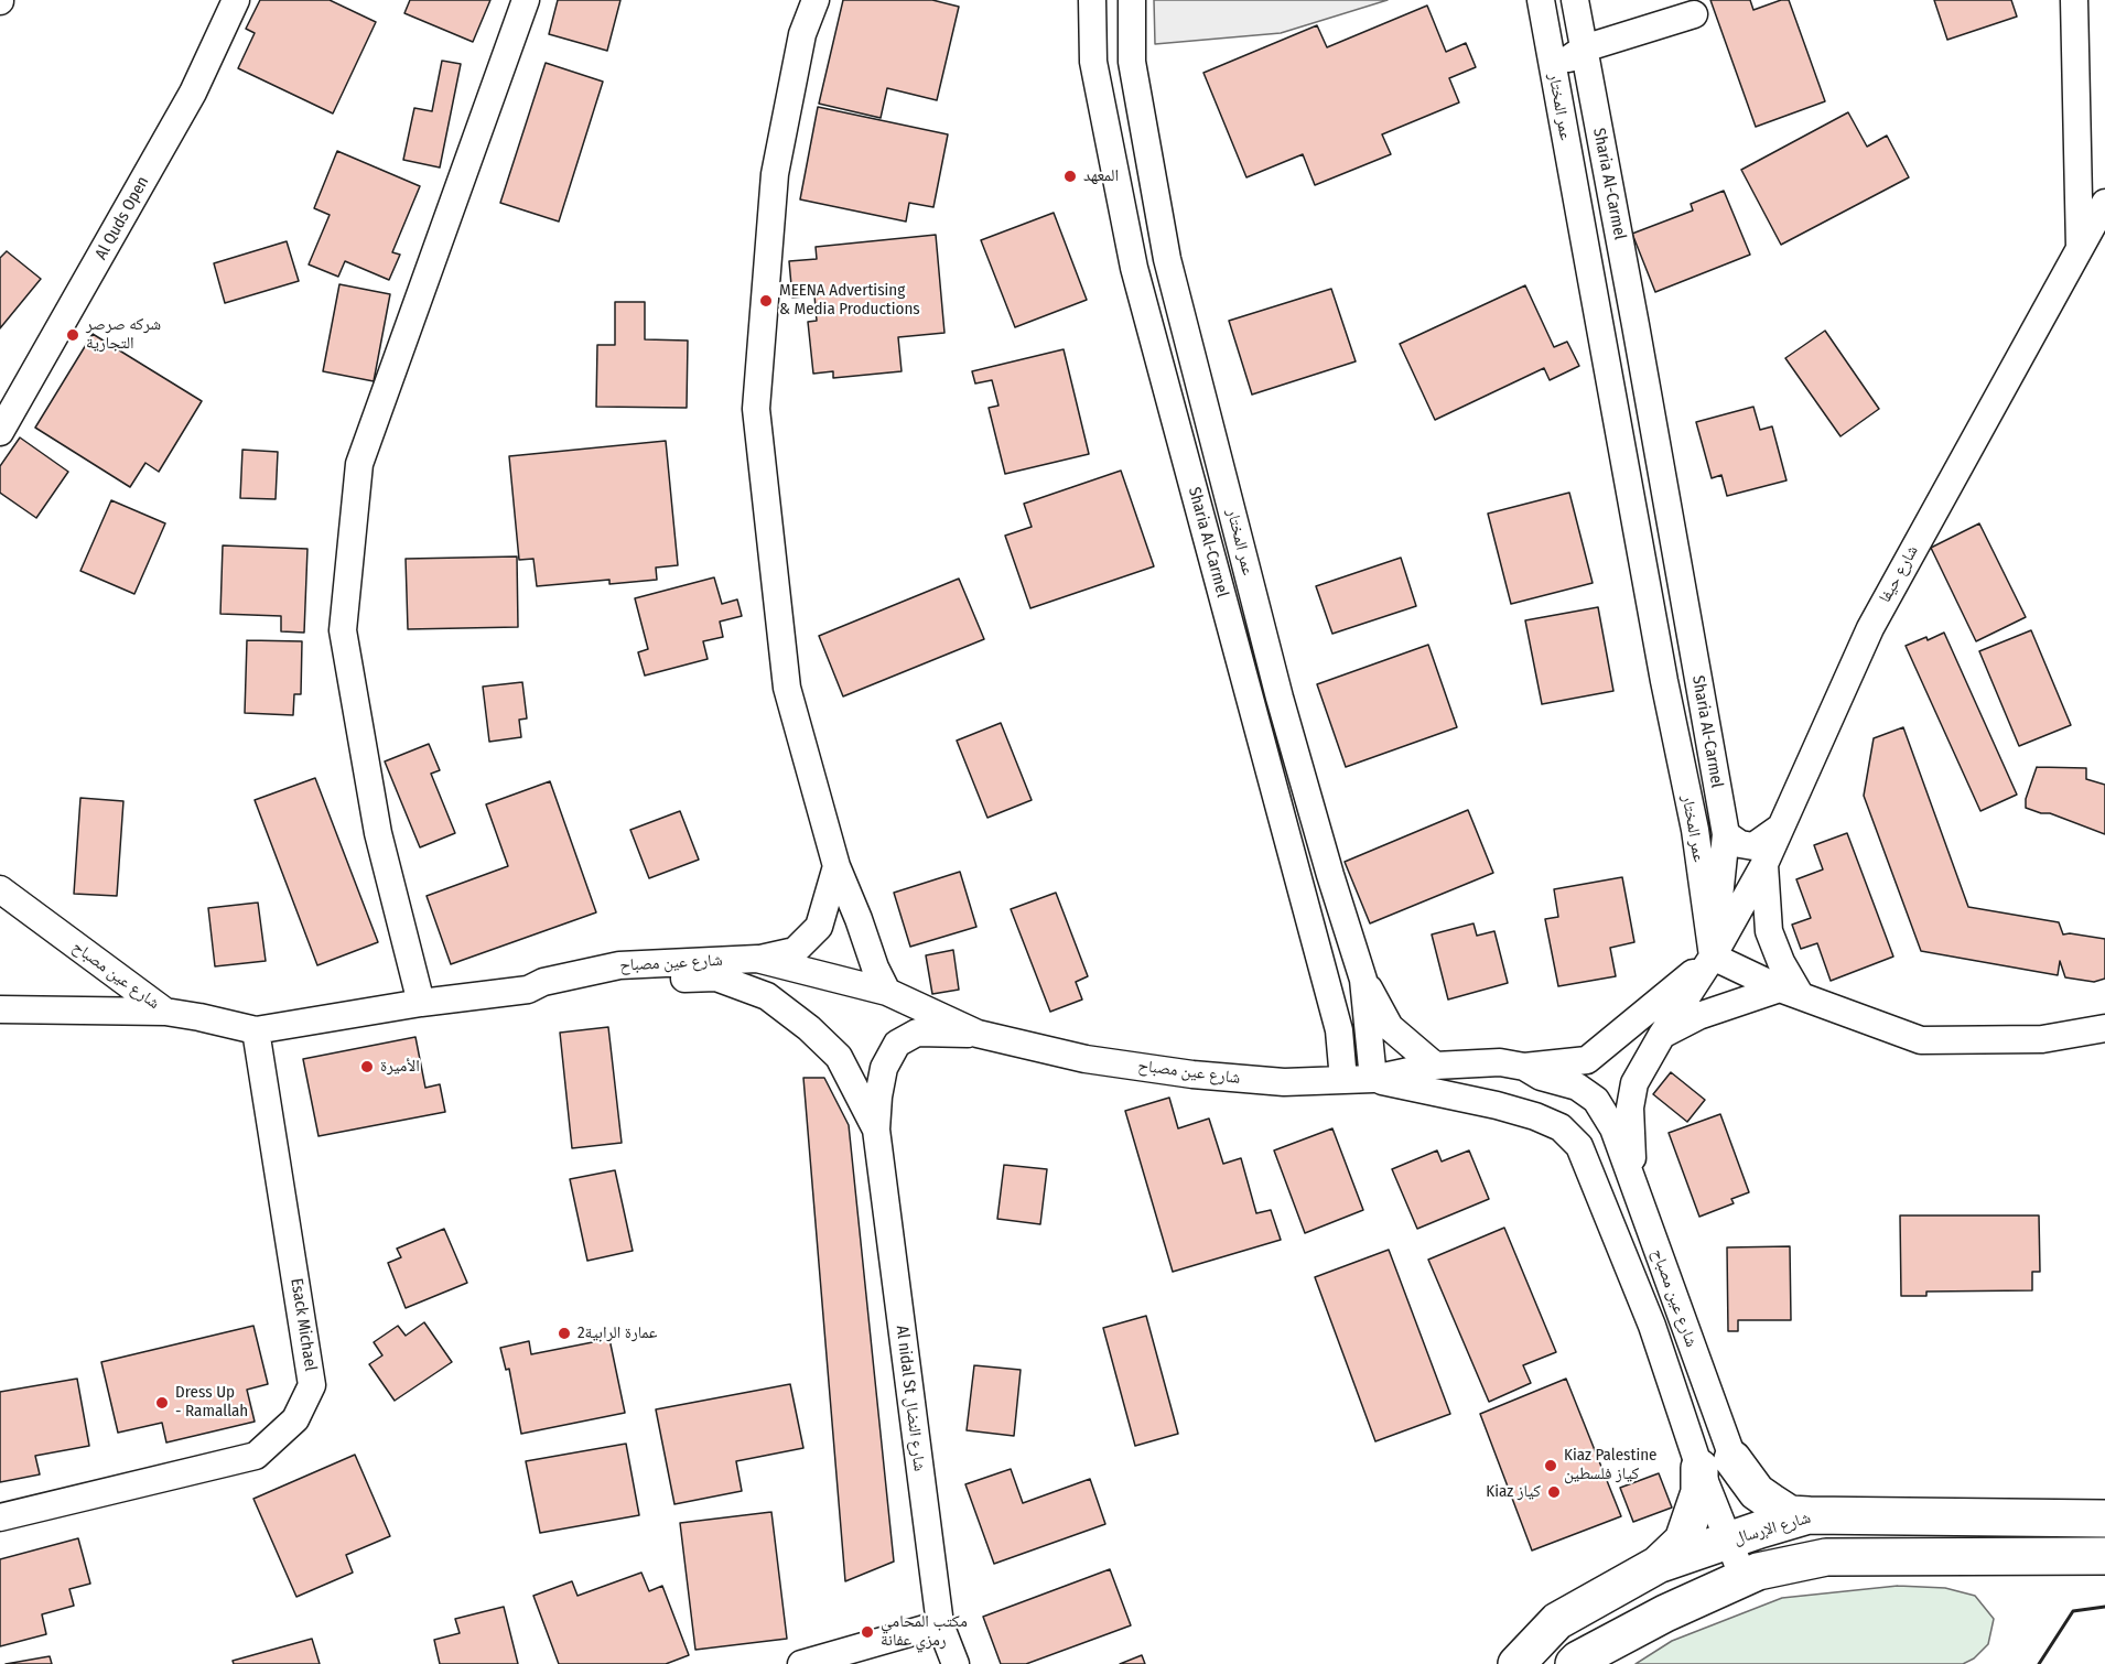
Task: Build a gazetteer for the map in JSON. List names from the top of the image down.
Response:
{
  "streets": {
    "main road": ["شارع الإرسال"],
    "street": [
      "عمر المختار",
      "Sharia Al-Carmel",
      "Al Quds Open",
      "شارع حيفا",
      "شارع عين مصباح",
      "Esack Michael",
      "Al nidal St شارع النضال"
    ]
  },
  "crossings": [
    ["عمر المختار", "Sharia Al-Carmel"],
    ["عمر المختار", "شارع حيفا"],
    ["عمر المختار", "شارع عين مصباح"],
    ["Sharia Al-Carmel", "شارع حيفا"],
    ["Sharia Al-Carmel", "شارع عين مصباح"],
    ["شارع حيفا", "شارع عين مصباح"],
    ["شارع عين مصباح", "Esack Michael"],
    ["شارع عين مصباح", "شارع الإرسال"]
  ],
  "places": [
    "المعهد",
    "MEENA Advertising & Media Productions",
    "شركه صرصر التجارية",
    "الأميرة",
    "عمارة الرابية2",
    "Dress Up - Ramallah",
    "Kiaz Palestine كياز فلسطين",
    "Kiaz كياز",
    "مكتب المحامي رمزي عفانة"
  ]
}
